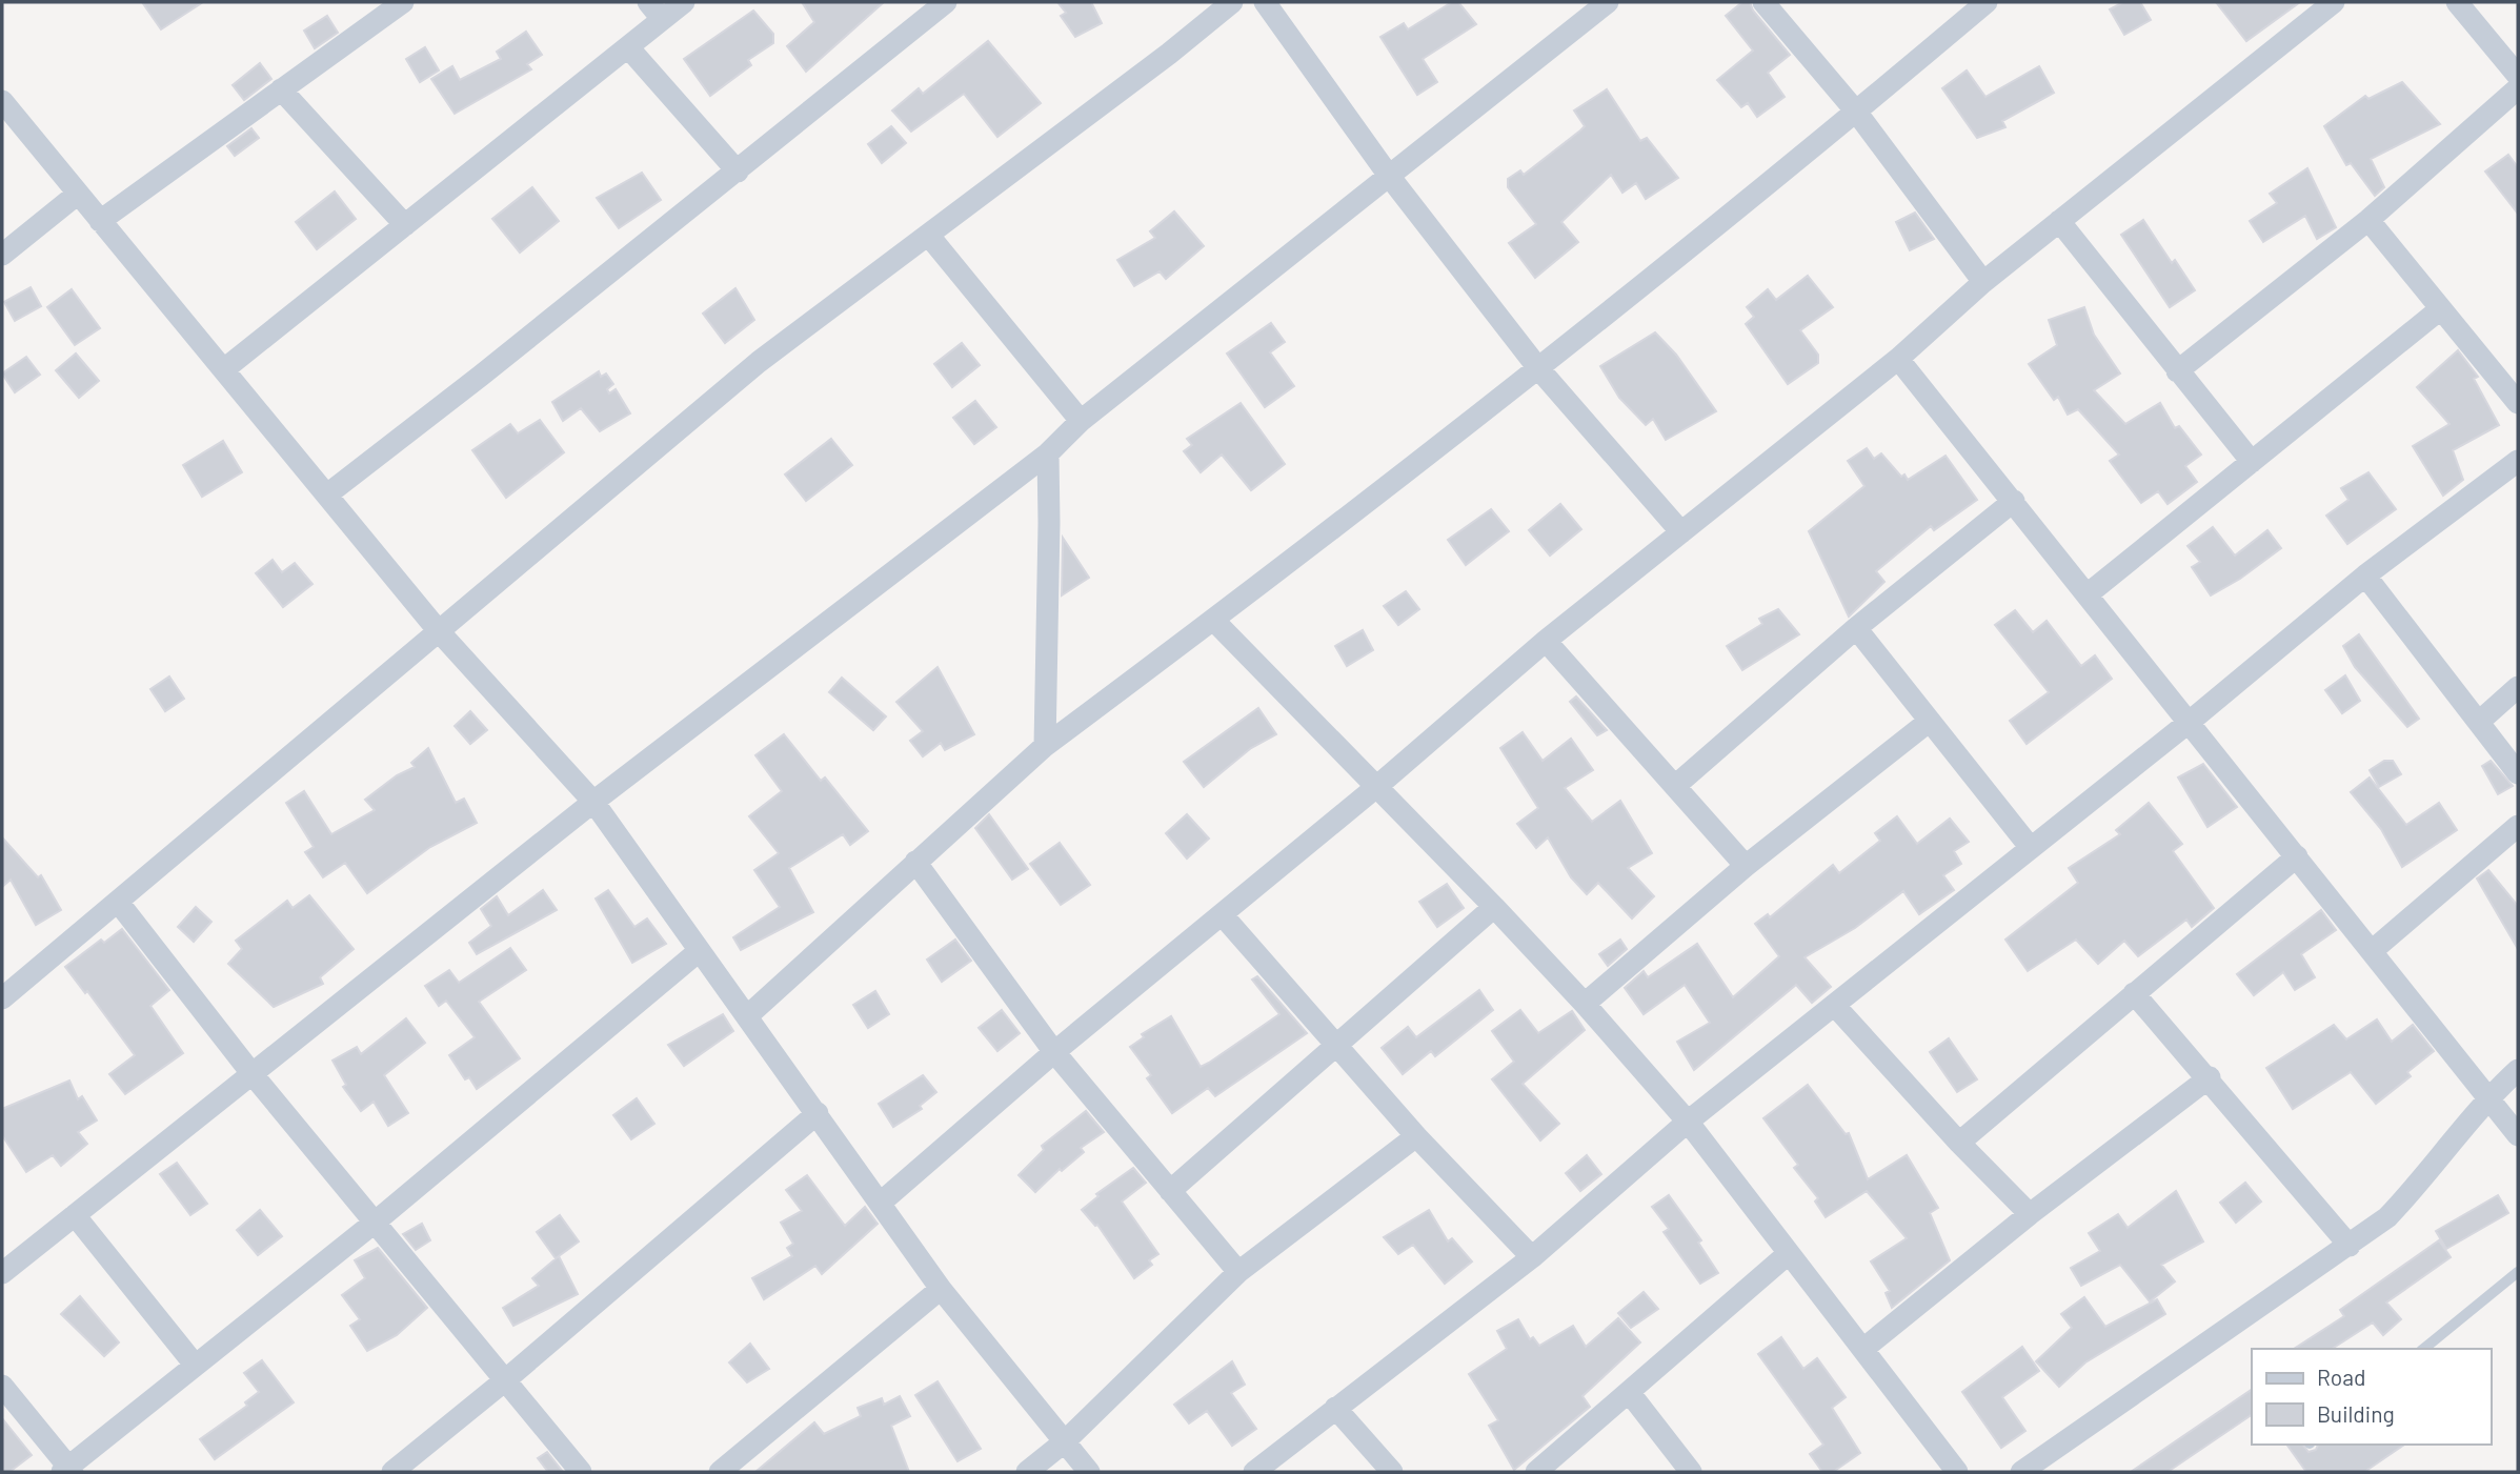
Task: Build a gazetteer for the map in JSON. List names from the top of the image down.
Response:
{
  "legend": ["Road", "Building"]
}
